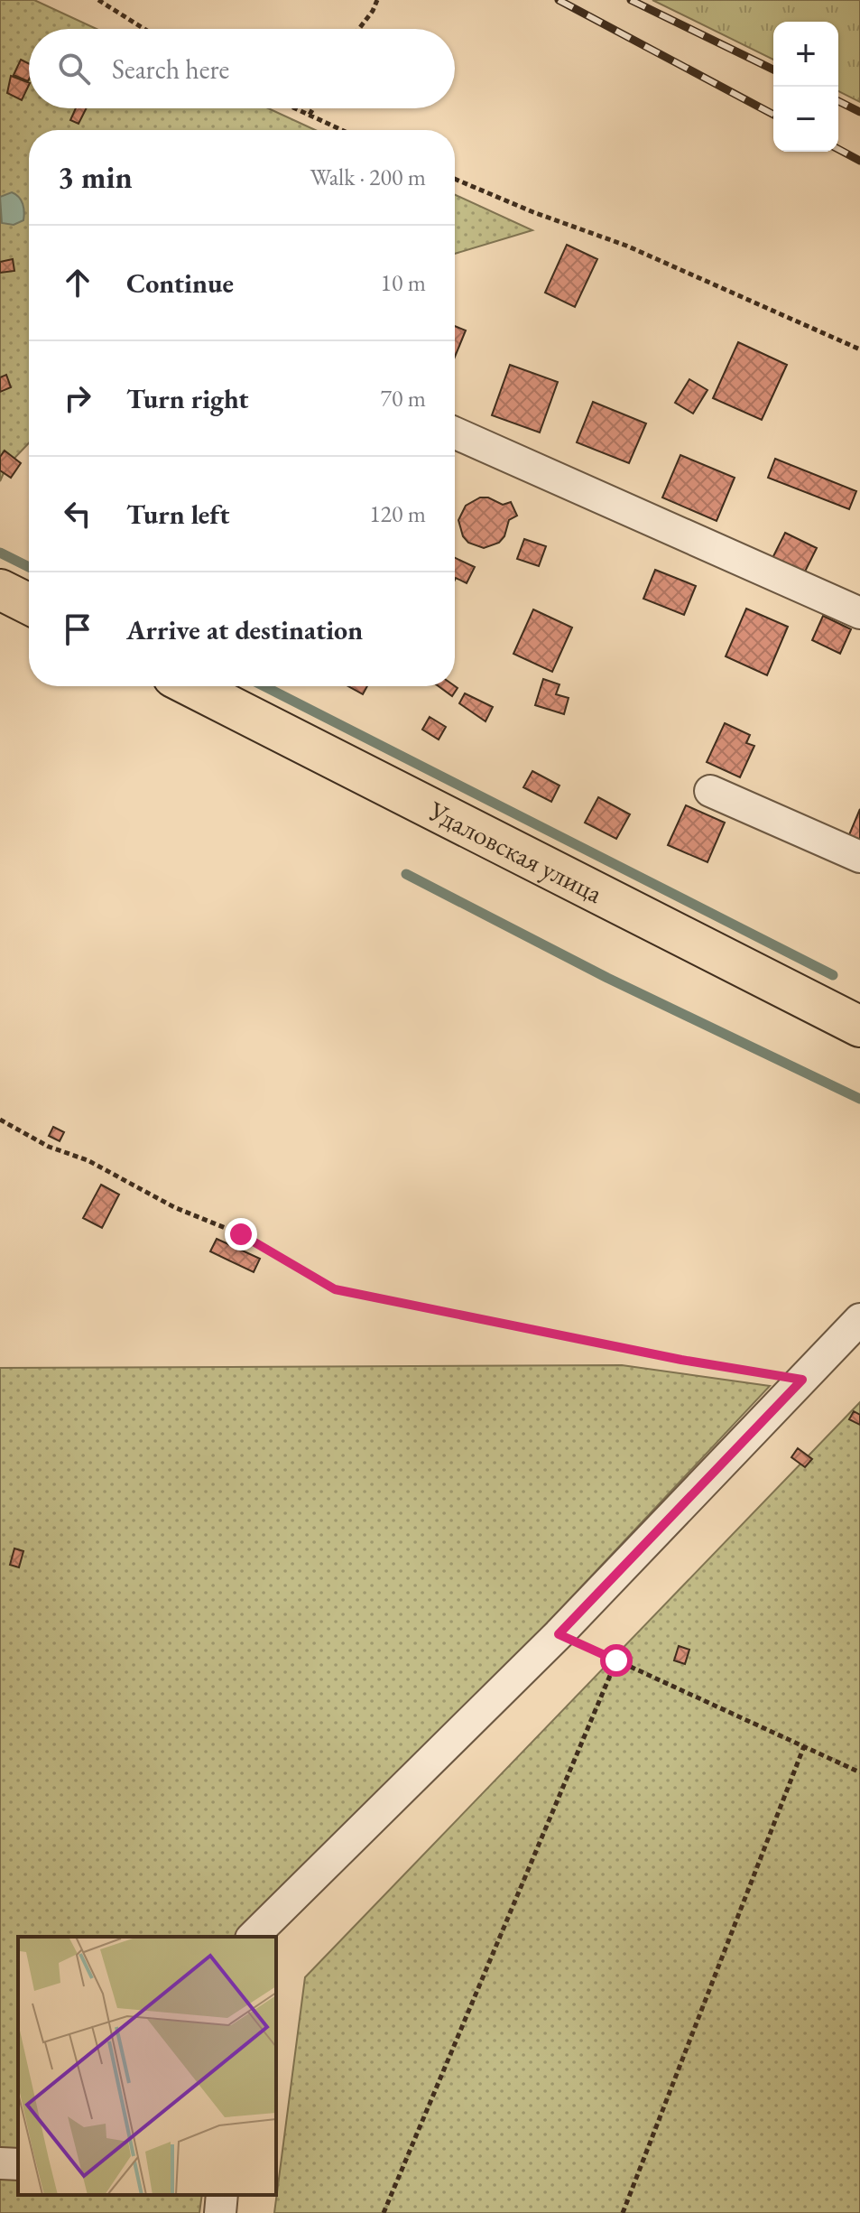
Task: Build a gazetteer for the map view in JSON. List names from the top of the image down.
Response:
{
  "streets": {
    "main road": ["Удаловская улица"]
  },
  "page": {
    "map_buttons": ["+", "−"],
    "search": "Search here",
    "heading": ["3 min", "Walk · 200 m"],
    "list": [
      ["Continue", "10 m"],
      ["Turn right", "70 m"],
      ["Turn left", "120 m"],
      "Arrive at destination"
    ]
  }
}
